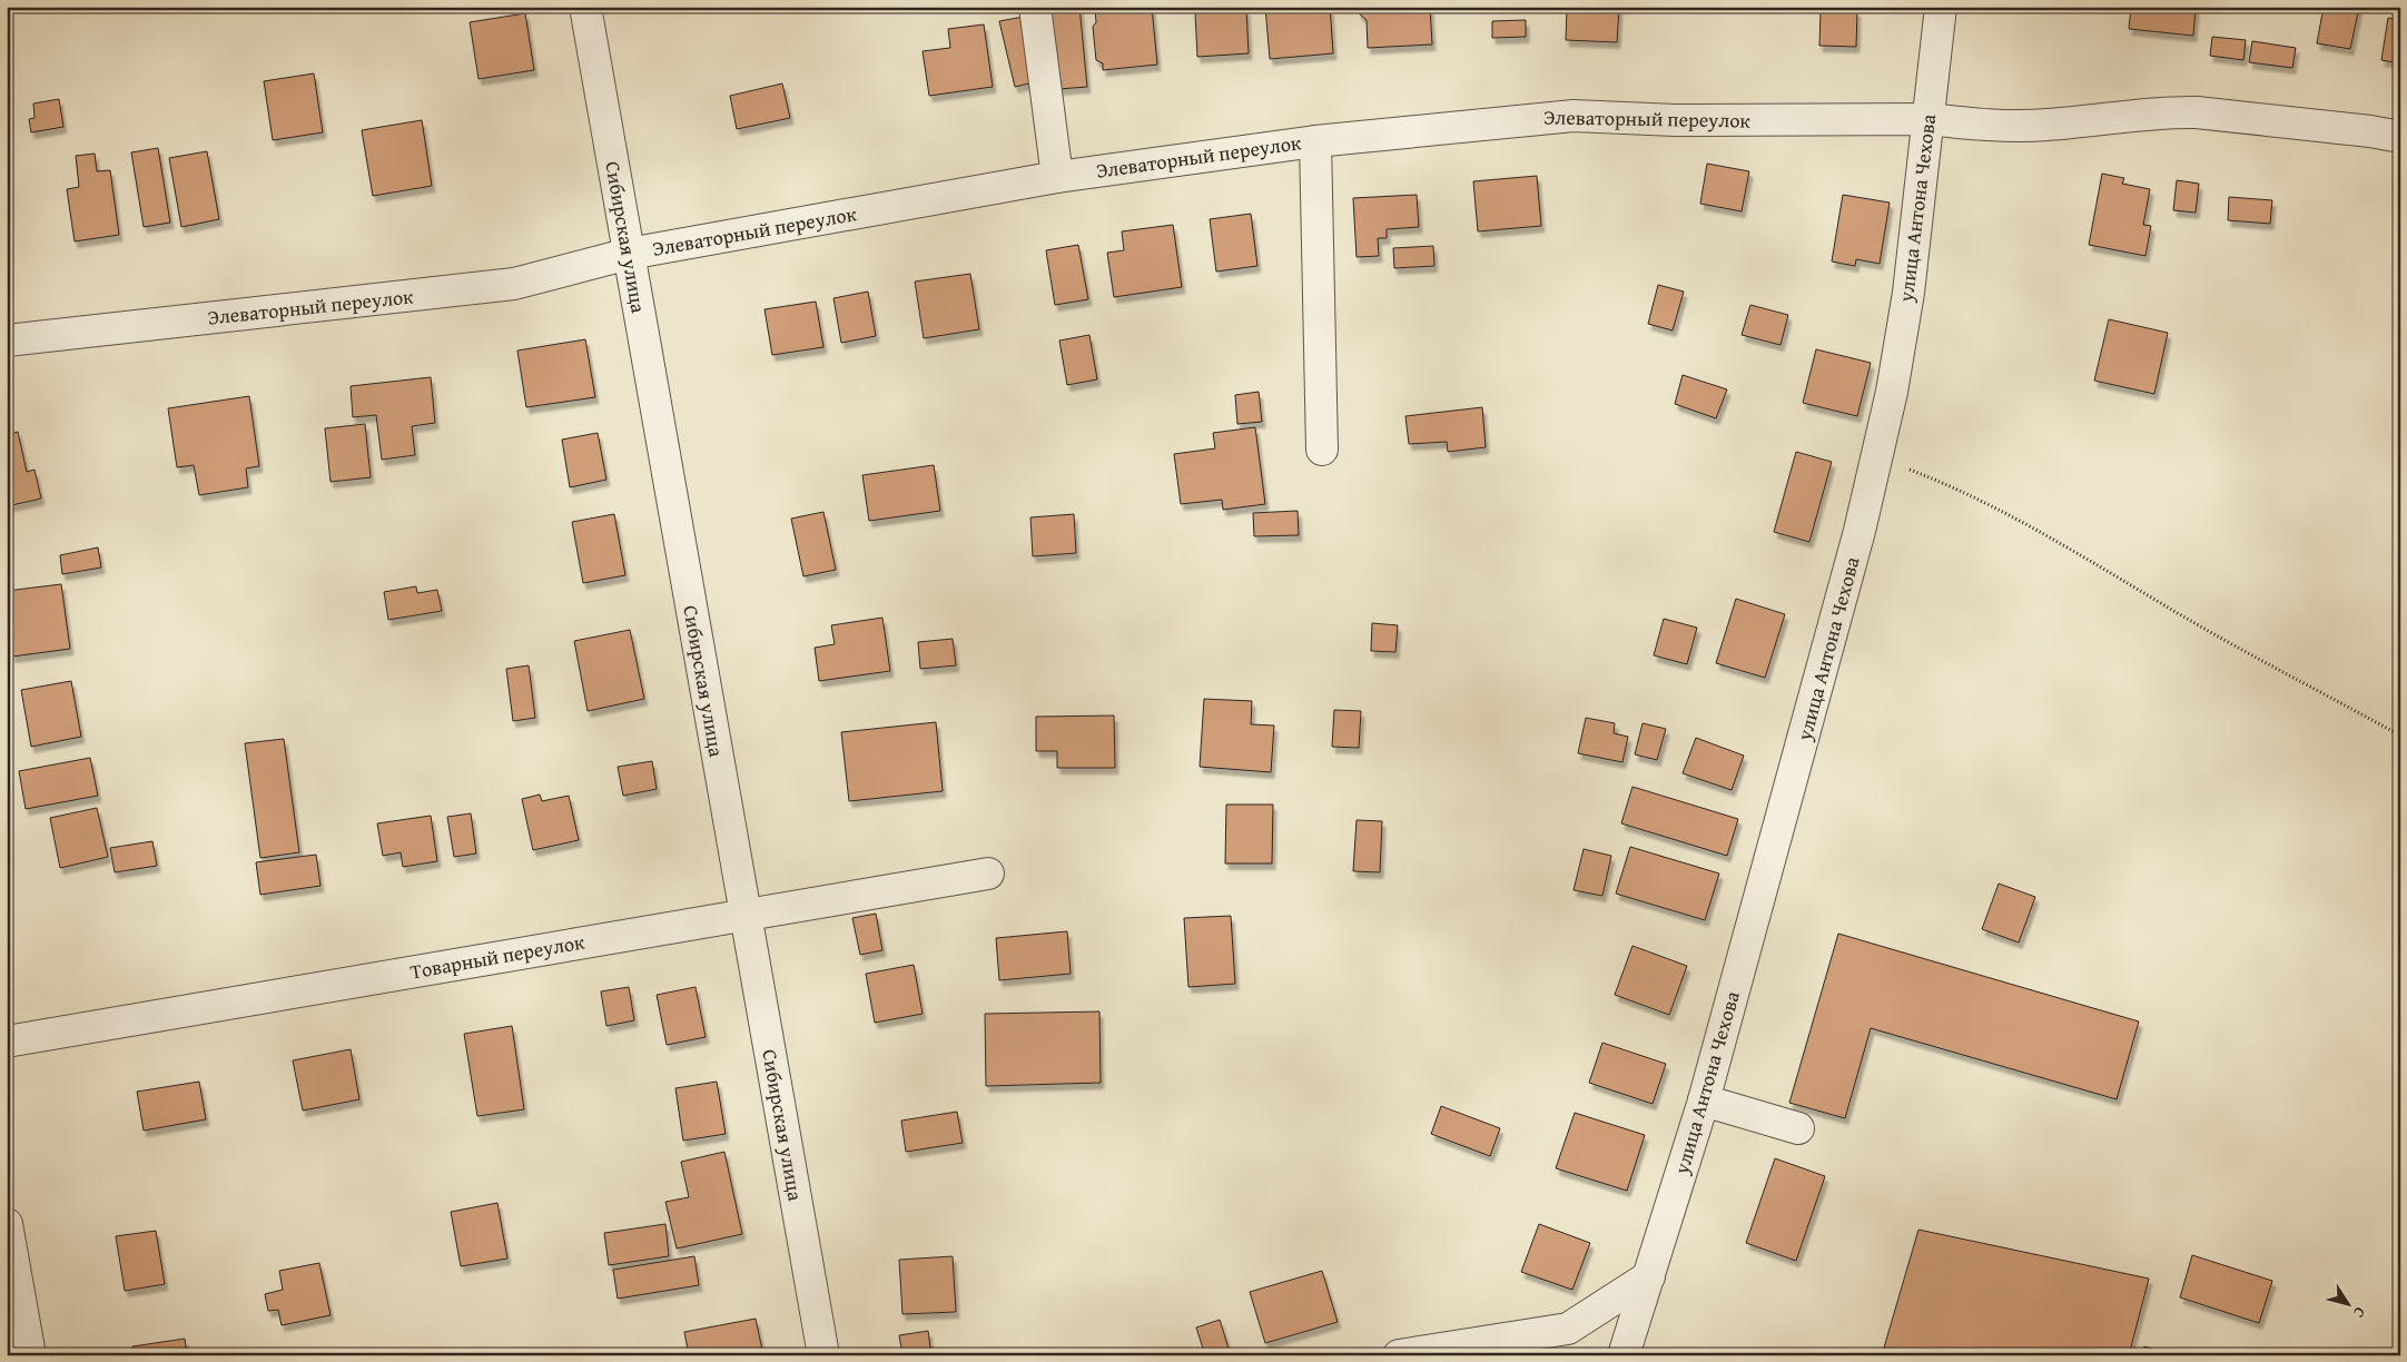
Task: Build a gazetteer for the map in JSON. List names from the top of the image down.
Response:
{
  "streets": {
    "street": [
      "Элеваторный переулок",
      "улица Антона Чехова",
      "Сибирская улица",
      "Товарный переулок"
    ]
  },
  "crossings": [
    ["Элеваторный переулок", "улица Антона Чехова"],
    ["Элеваторный переулок", "Сибирская улица"],
    ["Сибирская улица", "Товарный переулок"]
  ],
  "north": "bottom right"
}
